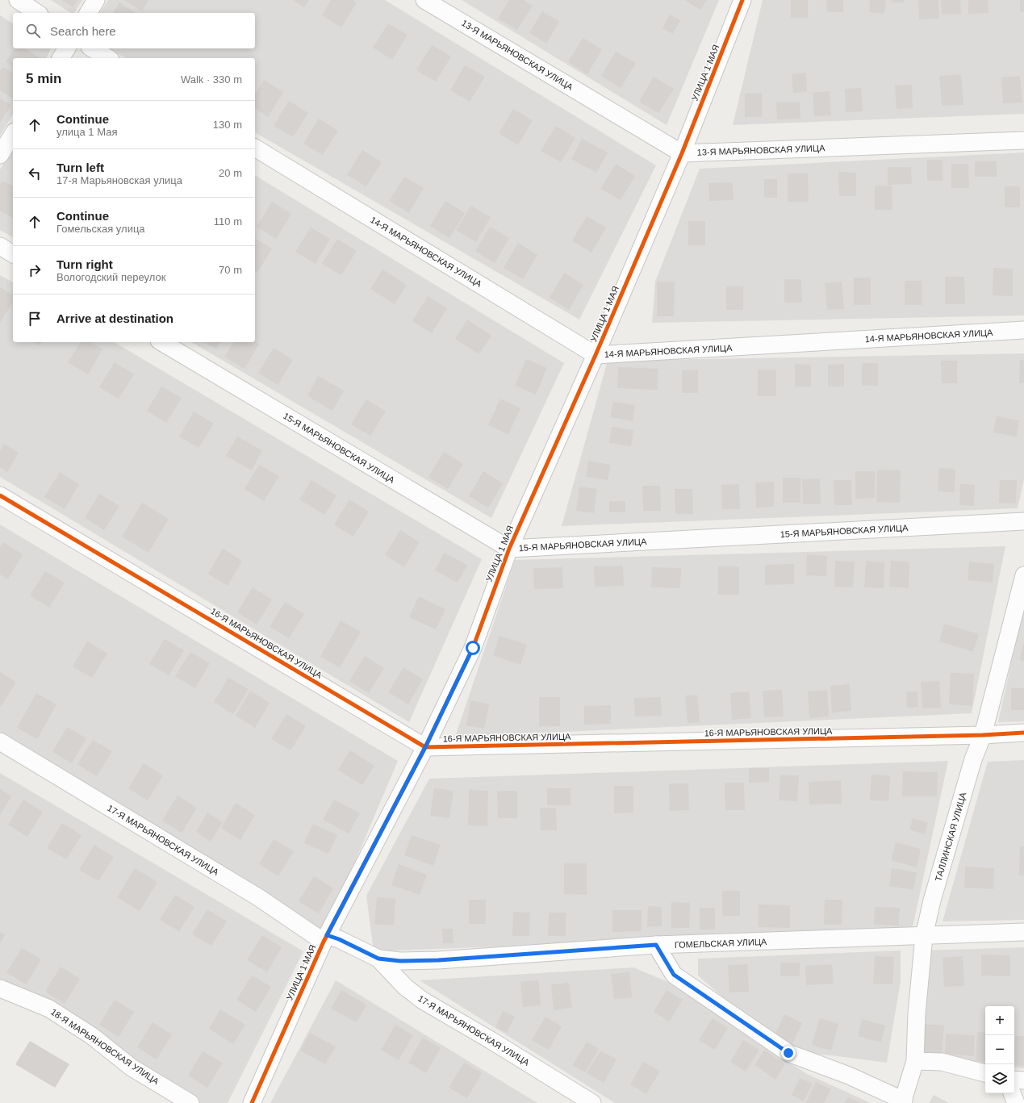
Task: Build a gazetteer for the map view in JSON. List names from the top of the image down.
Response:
{
  "streets": {
    "street": [
      "13-Я МАРЬЯНОВСКАЯ УЛИЦА",
      "УЛИЦА 1 МАЯ",
      "14-Я МАРЬЯНОВСКАЯ УЛИЦА",
      "15-Я МАРЬЯНОВСКАЯ УЛИЦА",
      "16-Я МАРЬЯНОВСКАЯ УЛИЦА",
      "ТАЛЛИНСКАЯ УЛИЦА",
      "17-Я МАРЬЯНОВСКАЯ УЛИЦА",
      "ГОМЕЛЬСКАЯ УЛИЦА",
      "18-Я МАРЬЯНОВСКАЯ УЛИЦА"
    ]
  },
  "crossings": [
    ["13-Я МАРЬЯНОВСКАЯ УЛИЦА", "УЛИЦА 1 МАЯ"],
    ["УЛИЦА 1 МАЯ", "14-Я МАРЬЯНОВСКАЯ УЛИЦА"],
    ["УЛИЦА 1 МАЯ", "15-Я МАРЬЯНОВСКАЯ УЛИЦА"],
    ["УЛИЦА 1 МАЯ", "16-Я МАРЬЯНОВСКАЯ УЛИЦА"],
    ["УЛИЦА 1 МАЯ", "17-Я МАРЬЯНОВСКАЯ УЛИЦА"],
    ["16-Я МАРЬЯНОВСКАЯ УЛИЦА", "ТАЛЛИНСКАЯ УЛИЦА"],
    ["ТАЛЛИНСКАЯ УЛИЦА", "ГОМЕЛЬСКАЯ УЛИЦА"],
    ["17-Я МАРЬЯНОВСКАЯ УЛИЦА", "ГОМЕЛЬСКАЯ УЛИЦА"]
  ],
  "page": {
    "search": "Search here",
    "heading": ["5 min", "Walk · 330 m"],
    "list": [
      ["Continue", "улица 1 Мая", "130 m"],
      ["Turn left", "17-я Марьяновская улица", "20 m"],
      ["Continue", "Гомельская улица", "110 m"],
      ["Turn right", "Вологодский переулок", "70 m"],
      "Arrive at destination"
    ],
    "map_buttons": ["+", "−"]
  }
}
